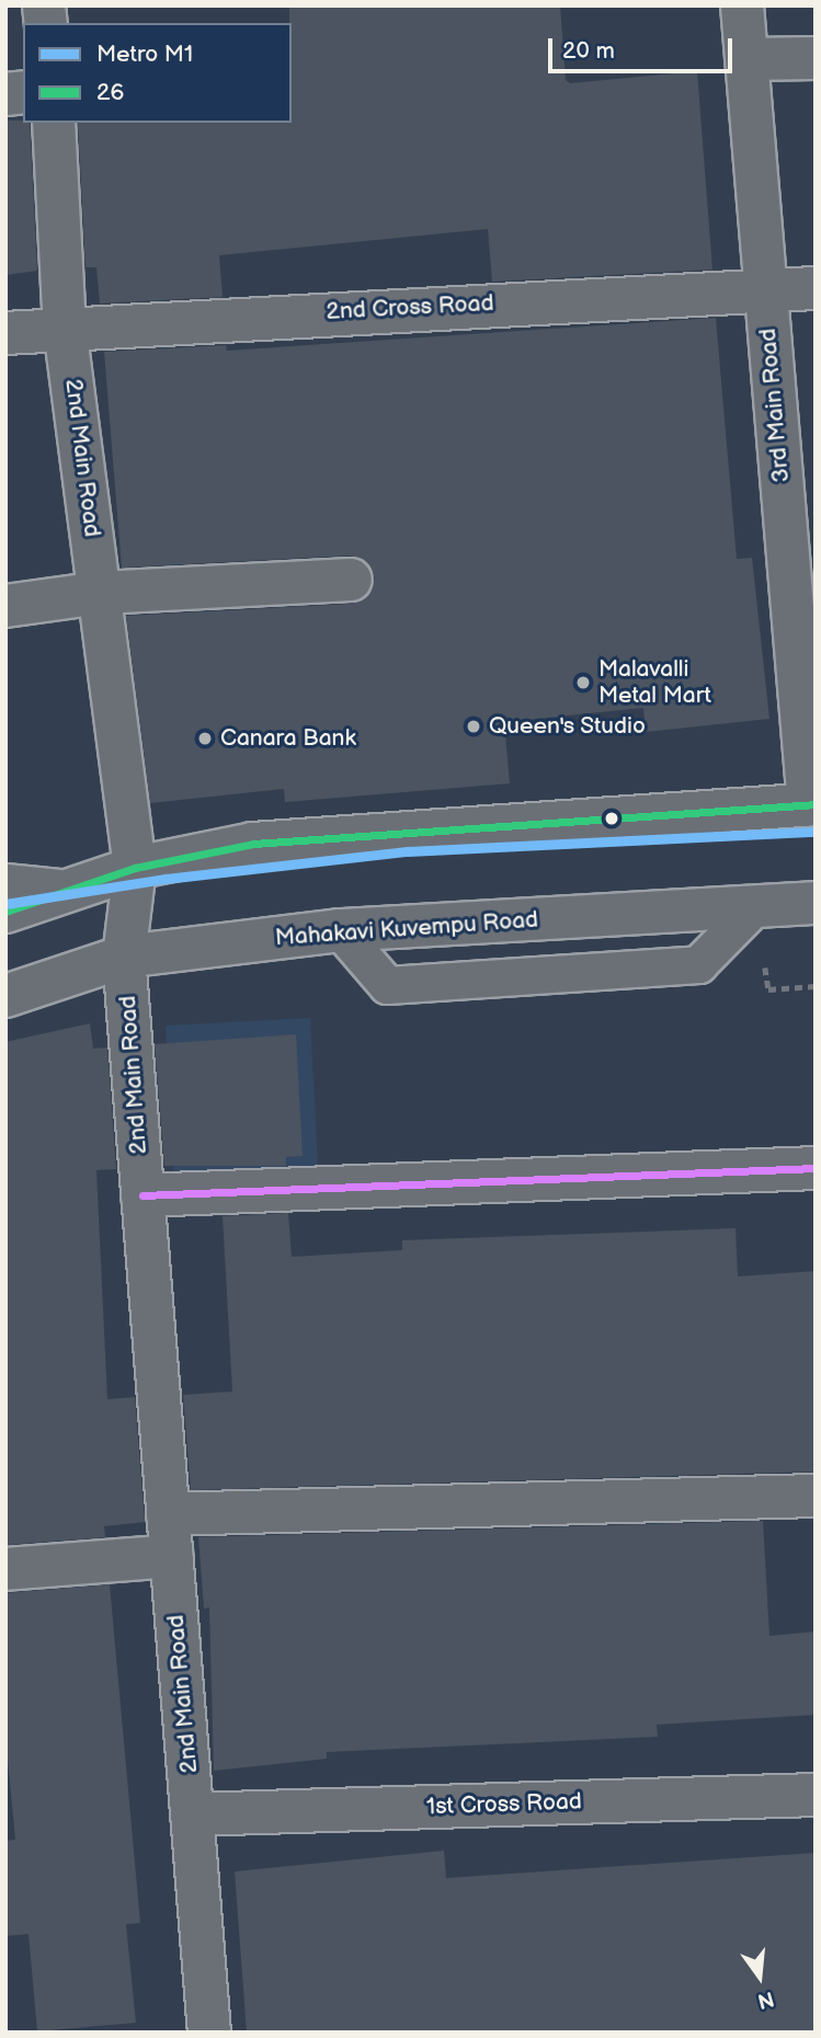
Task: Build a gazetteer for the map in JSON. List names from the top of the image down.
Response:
{
  "streets": {
    "street": [
      "2nd Cross Road",
      "3rd Main Road",
      "2nd Main Road",
      "Mahakavi Kuvempu Road",
      "1st Cross Road"
    ]
  },
  "crossings": [
    ["2nd Cross Road", "3rd Main Road"],
    ["2nd Cross Road", "2nd Main Road"],
    ["2nd Main Road", "Mahakavi Kuvempu Road"],
    ["2nd Main Road", "1st Cross Road"]
  ],
  "places": ["Malavalli Metal Mart", "Queen's Studio", "Canara Bank"],
  "lines": ["transit line 26", "metro line M1"],
  "legend": ["Metro M1", "26"],
  "scale_bar": "20 m",
  "north": "bottom"
}
